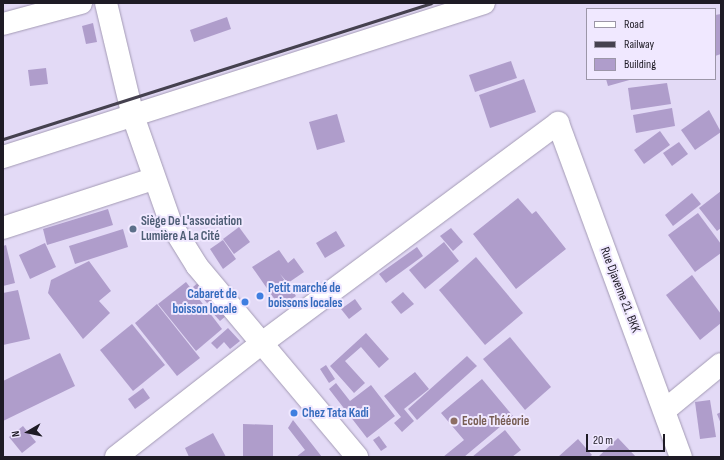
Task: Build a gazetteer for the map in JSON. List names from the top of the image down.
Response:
{
  "streets": {
    "street": ["Rue Djaveme 21. BKK"]
  },
  "places": [
    "Siège De L'association Lumière A La Cité",
    "Petit marché de boissons locales",
    "Cabaret de boisson locale",
    "Chez Tata Kadi",
    "Ecole Thééorie"
  ],
  "legend": ["Road", "Railway", "Building"],
  "scale_bar": "20 m",
  "north": "left"
}
